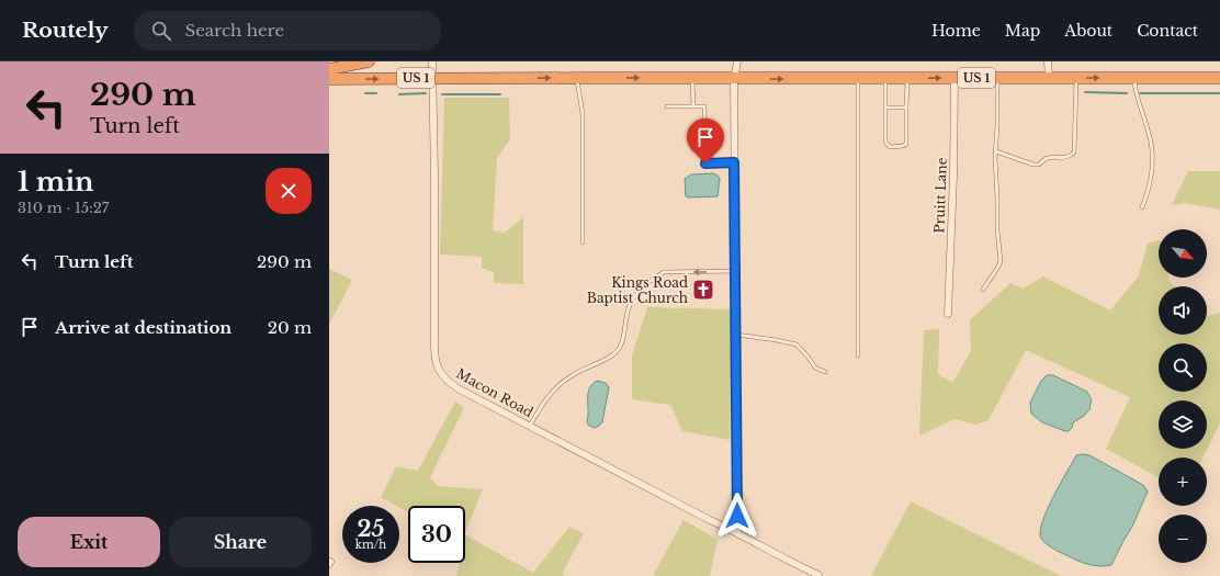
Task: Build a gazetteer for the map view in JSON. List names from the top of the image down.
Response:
{
  "streets": {
    "highway": ["US 1"],
    "street": ["Pruitt Lane", "Macon Road"]
  },
  "crossings": [
    ["US 1", "Pruitt Lane"],
    ["US 1", "Macon Road"]
  ],
  "places": {
    "church": ["Kings Road Baptist Church"]
  },
  "north": "bottom right",
  "page": {
    "header": "Routely",
    "search": "Search here",
    "nav": [
      "Home",
      "Map",
      "About",
      "Contact"
    ],
    "turn": ["290 m", "Turn left"],
    "heading": ["1 min", "310 m · 15:27"],
    "list": [
      {
        "name": "Turn left",
        "value": "290 m"
      },
      {
        "name": "Arrive at destination",
        "value": "20 m"
      }
    ],
    "map_buttons": ["+", "−"],
    "speed": "25 km/h",
    "limit": "30",
    "buttons": ["Exit", "Share"]
  }
}
